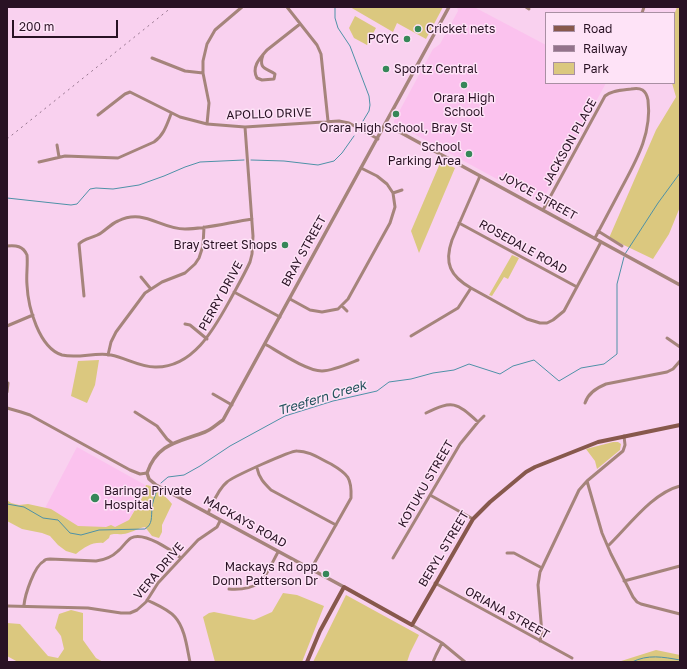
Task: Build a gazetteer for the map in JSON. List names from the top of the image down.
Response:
{
  "streets": {
    "main road": ["MACKAYS ROAD", "BERYL STREET"],
    "street": [
      "APOLLO DRIVE",
      "JACKSON PLACE",
      "JOYCE STREET",
      "ROSEDALE ROAD",
      "BRAY STREET",
      "PERRY DRIVE",
      "KOTUKU STREET",
      "VERA DRIVE",
      "ORIANA STREET"
    ]
  },
  "crossings": [
    ["APOLLO DRIVE", "BRAY STREET"],
    ["APOLLO DRIVE", "PERRY DRIVE"],
    ["JACKSON PLACE", "JOYCE STREET"],
    ["JOYCE STREET", "BRAY STREET"],
    ["BRAY STREET", "MACKAYS ROAD"],
    ["MACKAYS ROAD", "BERYL STREET"],
    ["MACKAYS ROAD", "VERA DRIVE"],
    ["BERYL STREET", "ORIANA STREET"]
  ],
  "water": ["Treefern Creek"],
  "places": [
    "Cricket nets",
    "PCYC",
    "Sportz Central",
    "Orara High School",
    "Orara High School, Bray St",
    "School Parking Area",
    "Bray Street Shops",
    "Baringa Private Hospital",
    "Mackays Rd opp Donn Patterson Dr"
  ],
  "legend": ["Road", "Railway", "Park"],
  "scale_bar": "200 m"
}
